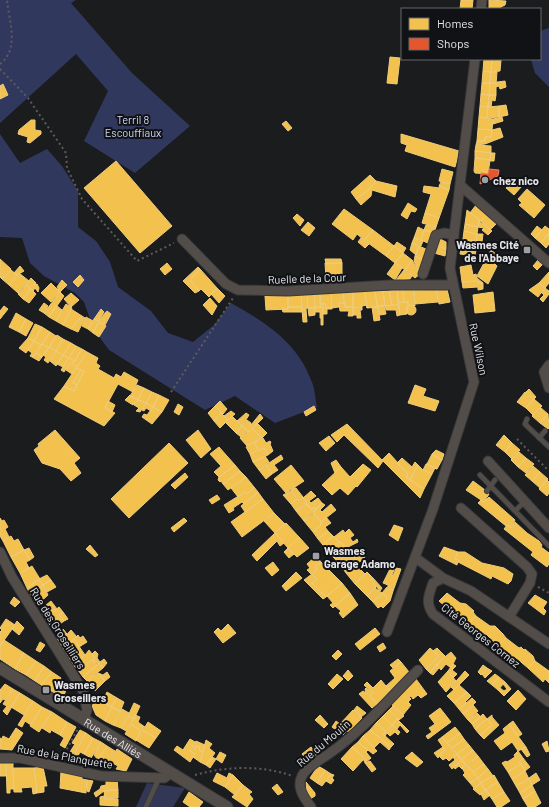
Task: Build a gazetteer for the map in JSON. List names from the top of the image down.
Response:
{
  "streets": {
    "street": [
      "Ruelle de la Cour",
      "Rue Wilson",
      "Rue des Groseilliers",
      "Cité Georges Cornez",
      "Rue des Alliés",
      "Rue du Moulin",
      "Rue de la Planquette"
    ]
  },
  "crossings": [
    ["Ruelle de la Cour", "Rue Wilson"],
    ["Rue des Groseilliers", "Rue des Alliés"],
    ["Rue des Alliés", "Rue de la Planquette"]
  ],
  "parks": ["Terril 8 Escouffiaux"],
  "places": {
    "other": ["chez nico"],
    "transit": ["Wasmes Cité de l'Abbaye", "Wasmes Garage Adamo", "Wasmes Groseillers"]
  },
  "legend": ["Homes", "Shops"]
}
